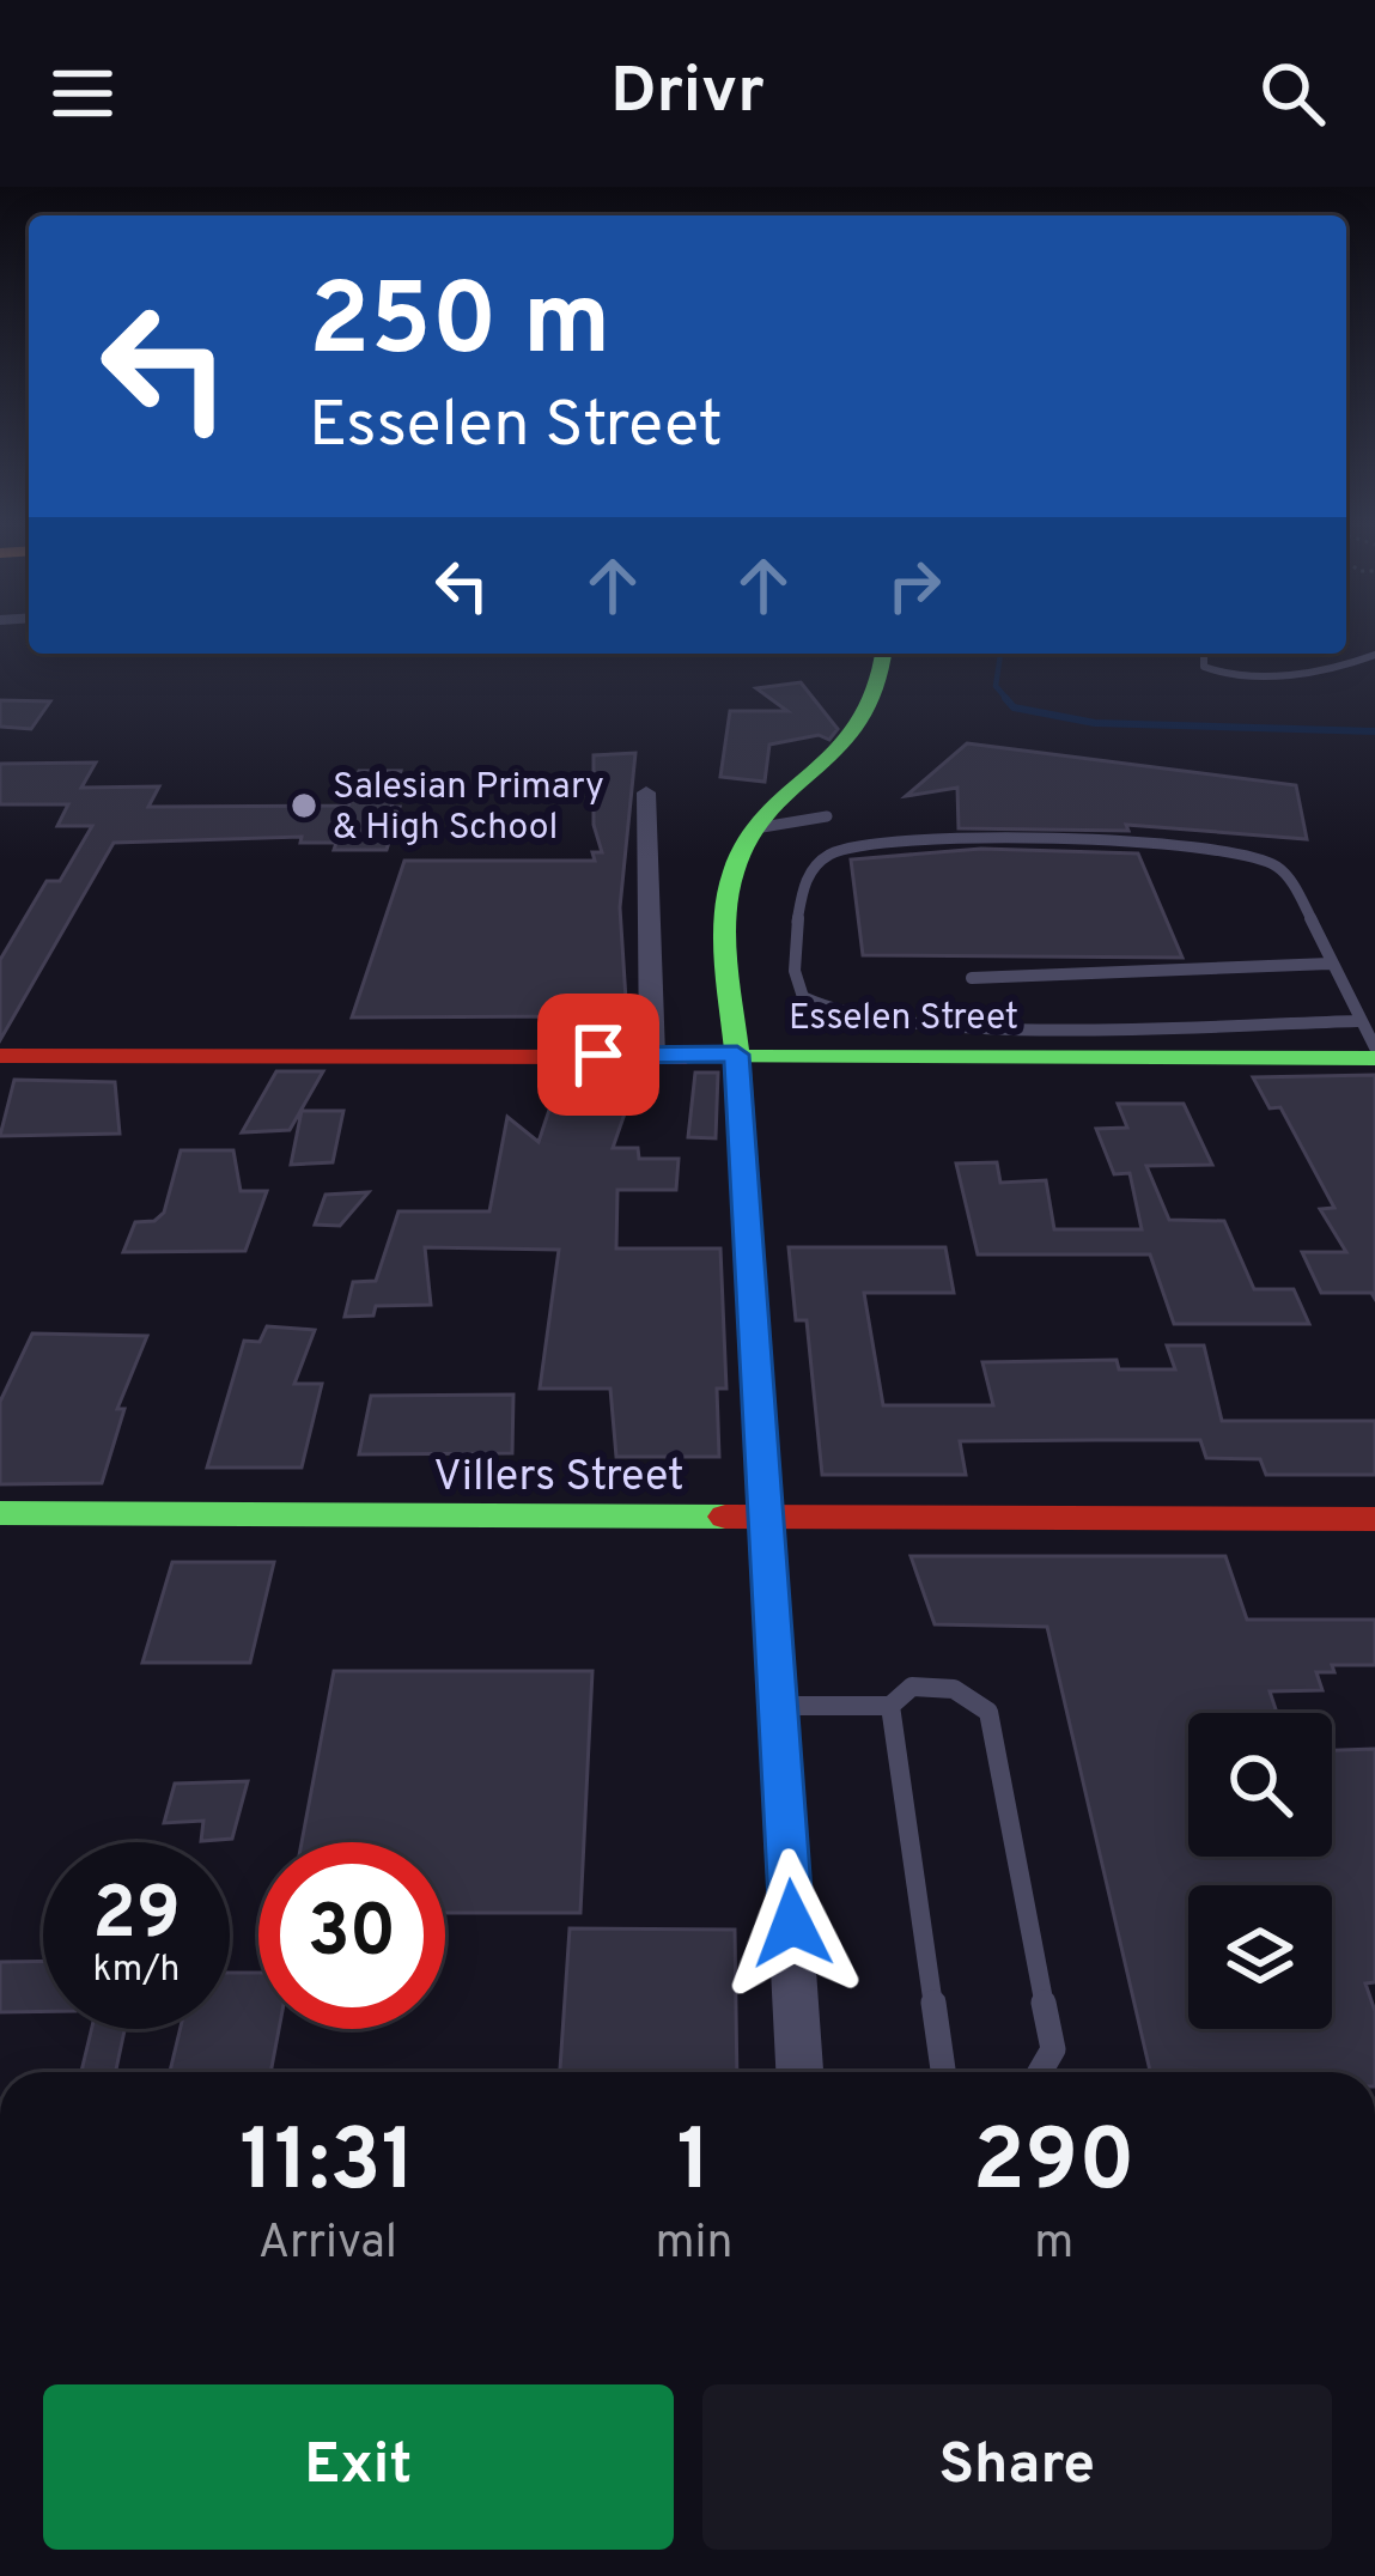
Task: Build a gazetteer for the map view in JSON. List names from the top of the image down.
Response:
{
  "streets": {
    "street": ["Esselen Street", "Villers Street"]
  },
  "places": ["Salesian Primary & High School"],
  "page": {
    "header": "Drivr",
    "turn": ["250 m", "Esselen Street"],
    "speed": "29 km/h",
    "limit": "30",
    "eta": [
      "11:31",
      "Arrival",
      "1",
      "min",
      "290",
      "m"
    ],
    "buttons": ["Exit", "Share"]
  }
}
